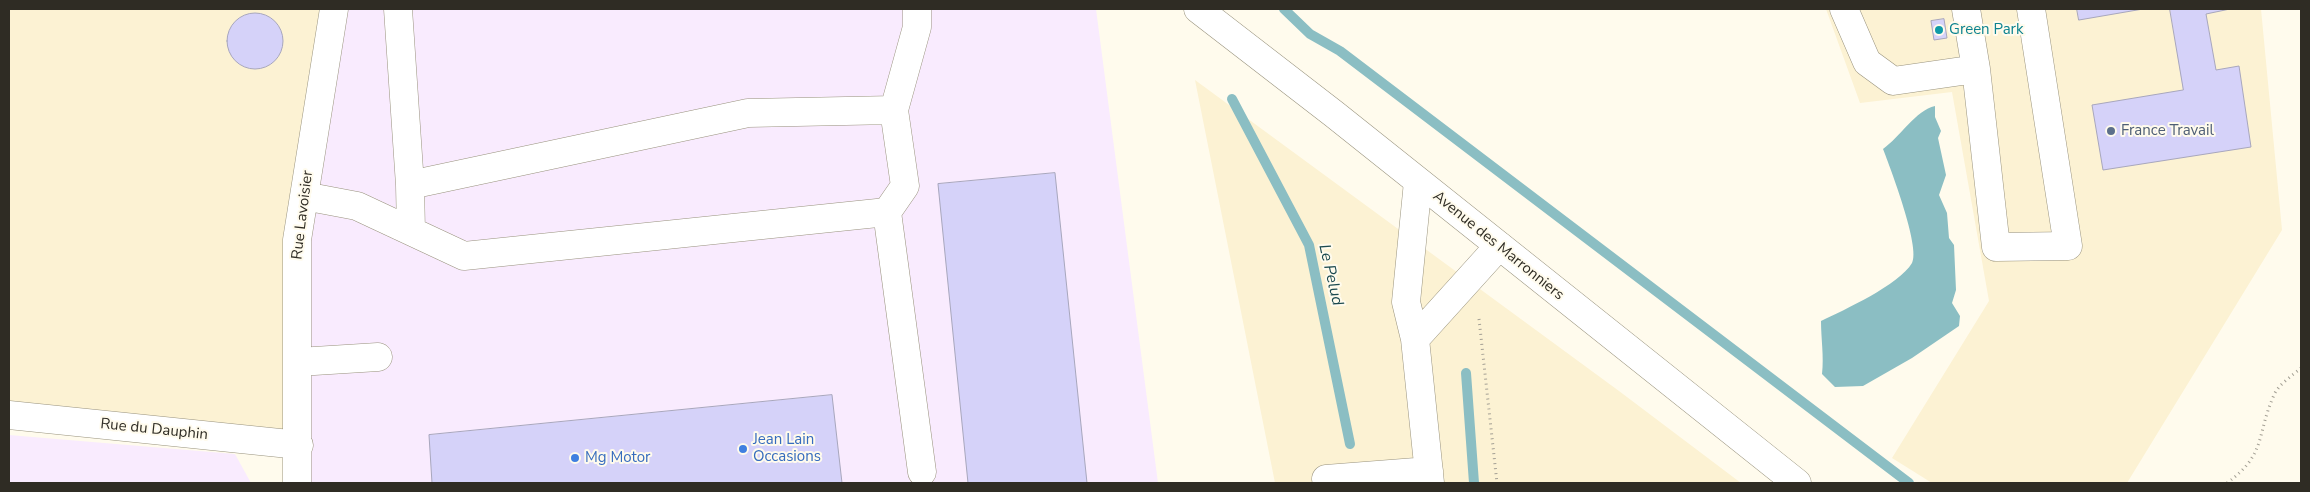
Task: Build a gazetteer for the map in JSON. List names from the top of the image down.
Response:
{
  "streets": {
    "street": ["Rue Lavoisier", "Avenue des Marronniers", "Rue du Dauphin"]
  },
  "crossings": [
    ["Rue Lavoisier", "Rue du Dauphin"]
  ],
  "water": ["Le Pelud"],
  "places": [
    "Green Park",
    "France Travail",
    "Jean Lain Occasions",
    "Mg Motor"
  ]
}
